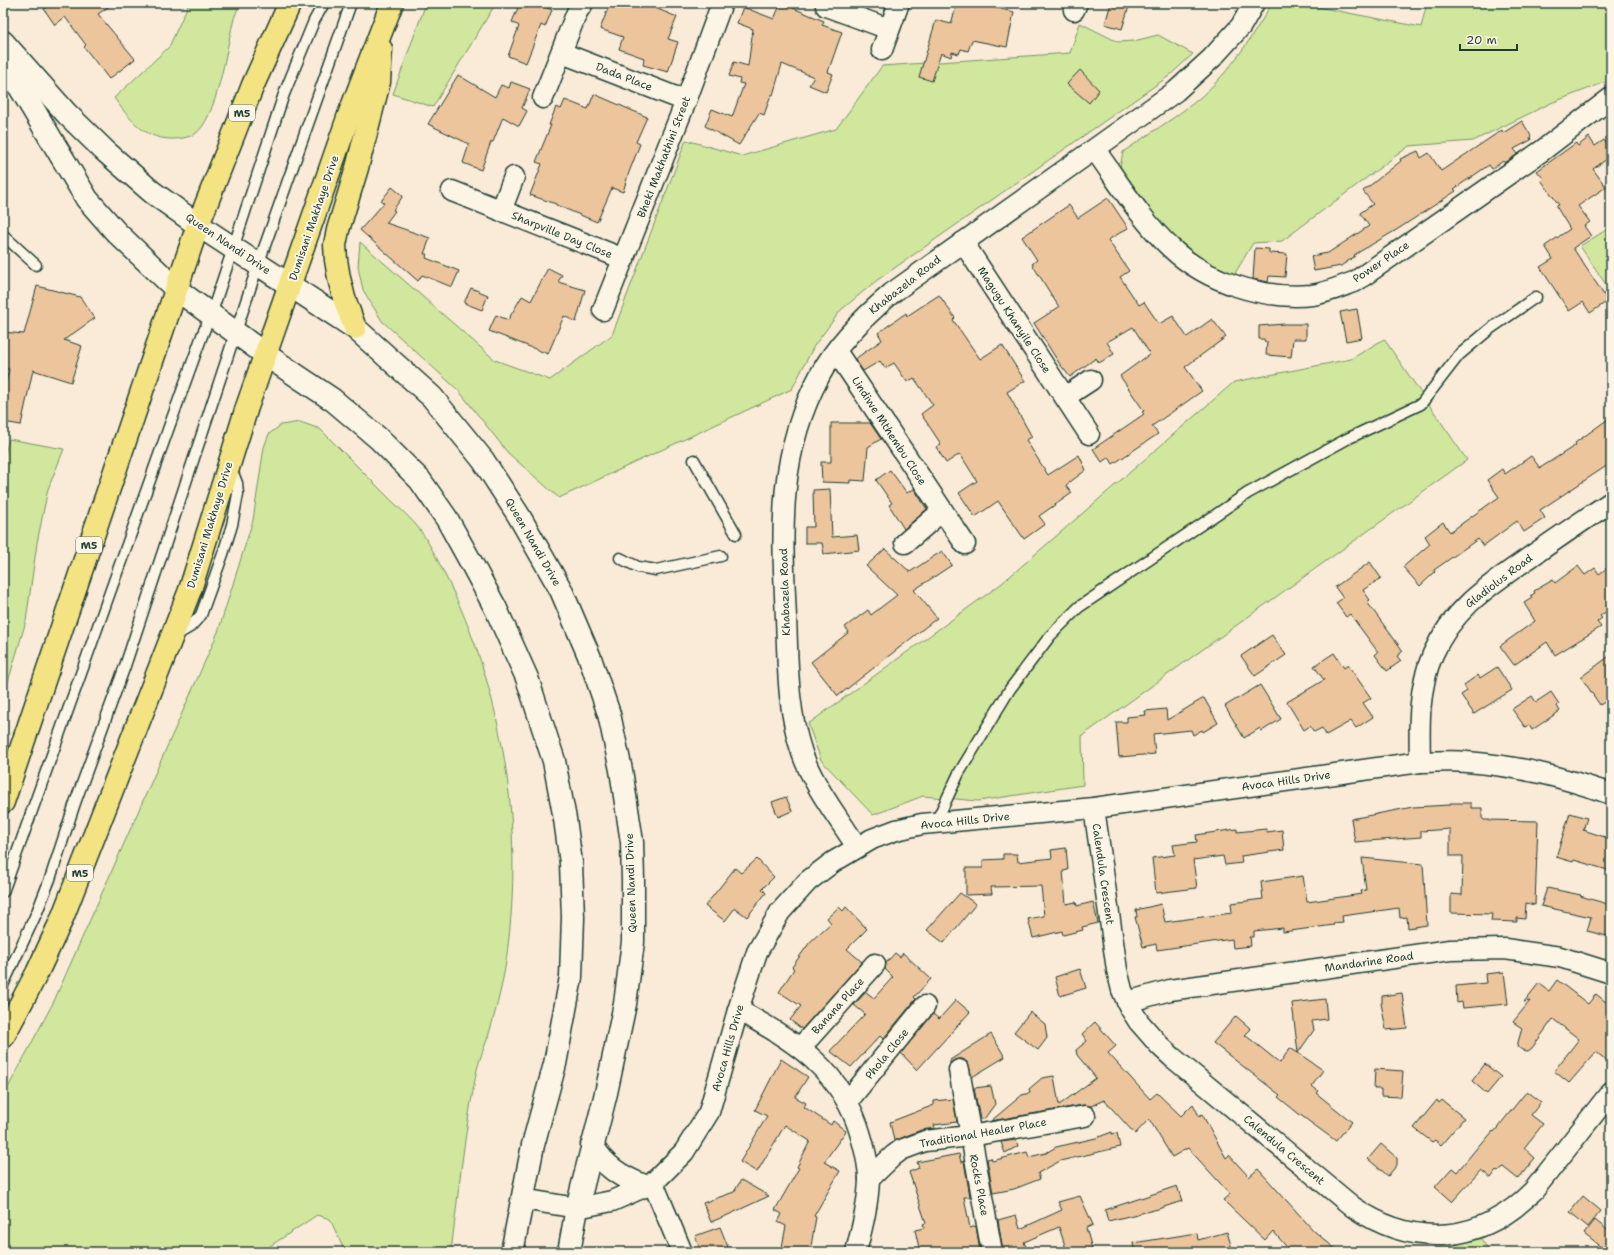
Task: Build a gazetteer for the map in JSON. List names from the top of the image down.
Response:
{
  "streets": {
    "main road": ["M5", "Dumisani Makhaye Drive", "Queen Nandi Drive"],
    "street": [
      "Dada Place",
      "Bheki Makhathini Street",
      "Sharpville Day Close",
      "Power Place",
      "Khabazela Road",
      "Magugu Khanyile Close",
      "Lindiwe Mthembu Close",
      "Gladiolus Road",
      "Avoca Hills Drive",
      "Calendula Crescent",
      "Mandarine Road",
      "Banana Place",
      "Phola Close",
      "Traditional Healer Place",
      "Rocks Place"
    ]
  },
  "crossings": [
    ["Dada Place", "Bheki Makhathini Street"],
    ["M5", "Queen Nandi Drive"],
    ["Bheki Makhathini Street", "Sharpville Day Close"],
    ["Dumisani Makhaye Drive", "Queen Nandi Drive"],
    ["Queen Nandi Drive", "Avoca Hills Drive"],
    ["Power Place", "Khabazela Road"],
    ["Khabazela Road", "Magugu Khanyile Close"],
    ["Khabazela Road", "Lindiwe Mthembu Close"],
    ["Khabazela Road", "Avoca Hills Drive"],
    ["Gladiolus Road", "Avoca Hills Drive"],
    ["Avoca Hills Drive", "Calendula Crescent"],
    ["Calendula Crescent", "Mandarine Road"],
    ["Traditional Healer Place", "Rocks Place"]
  ],
  "scale_bar": "20 m"
}
